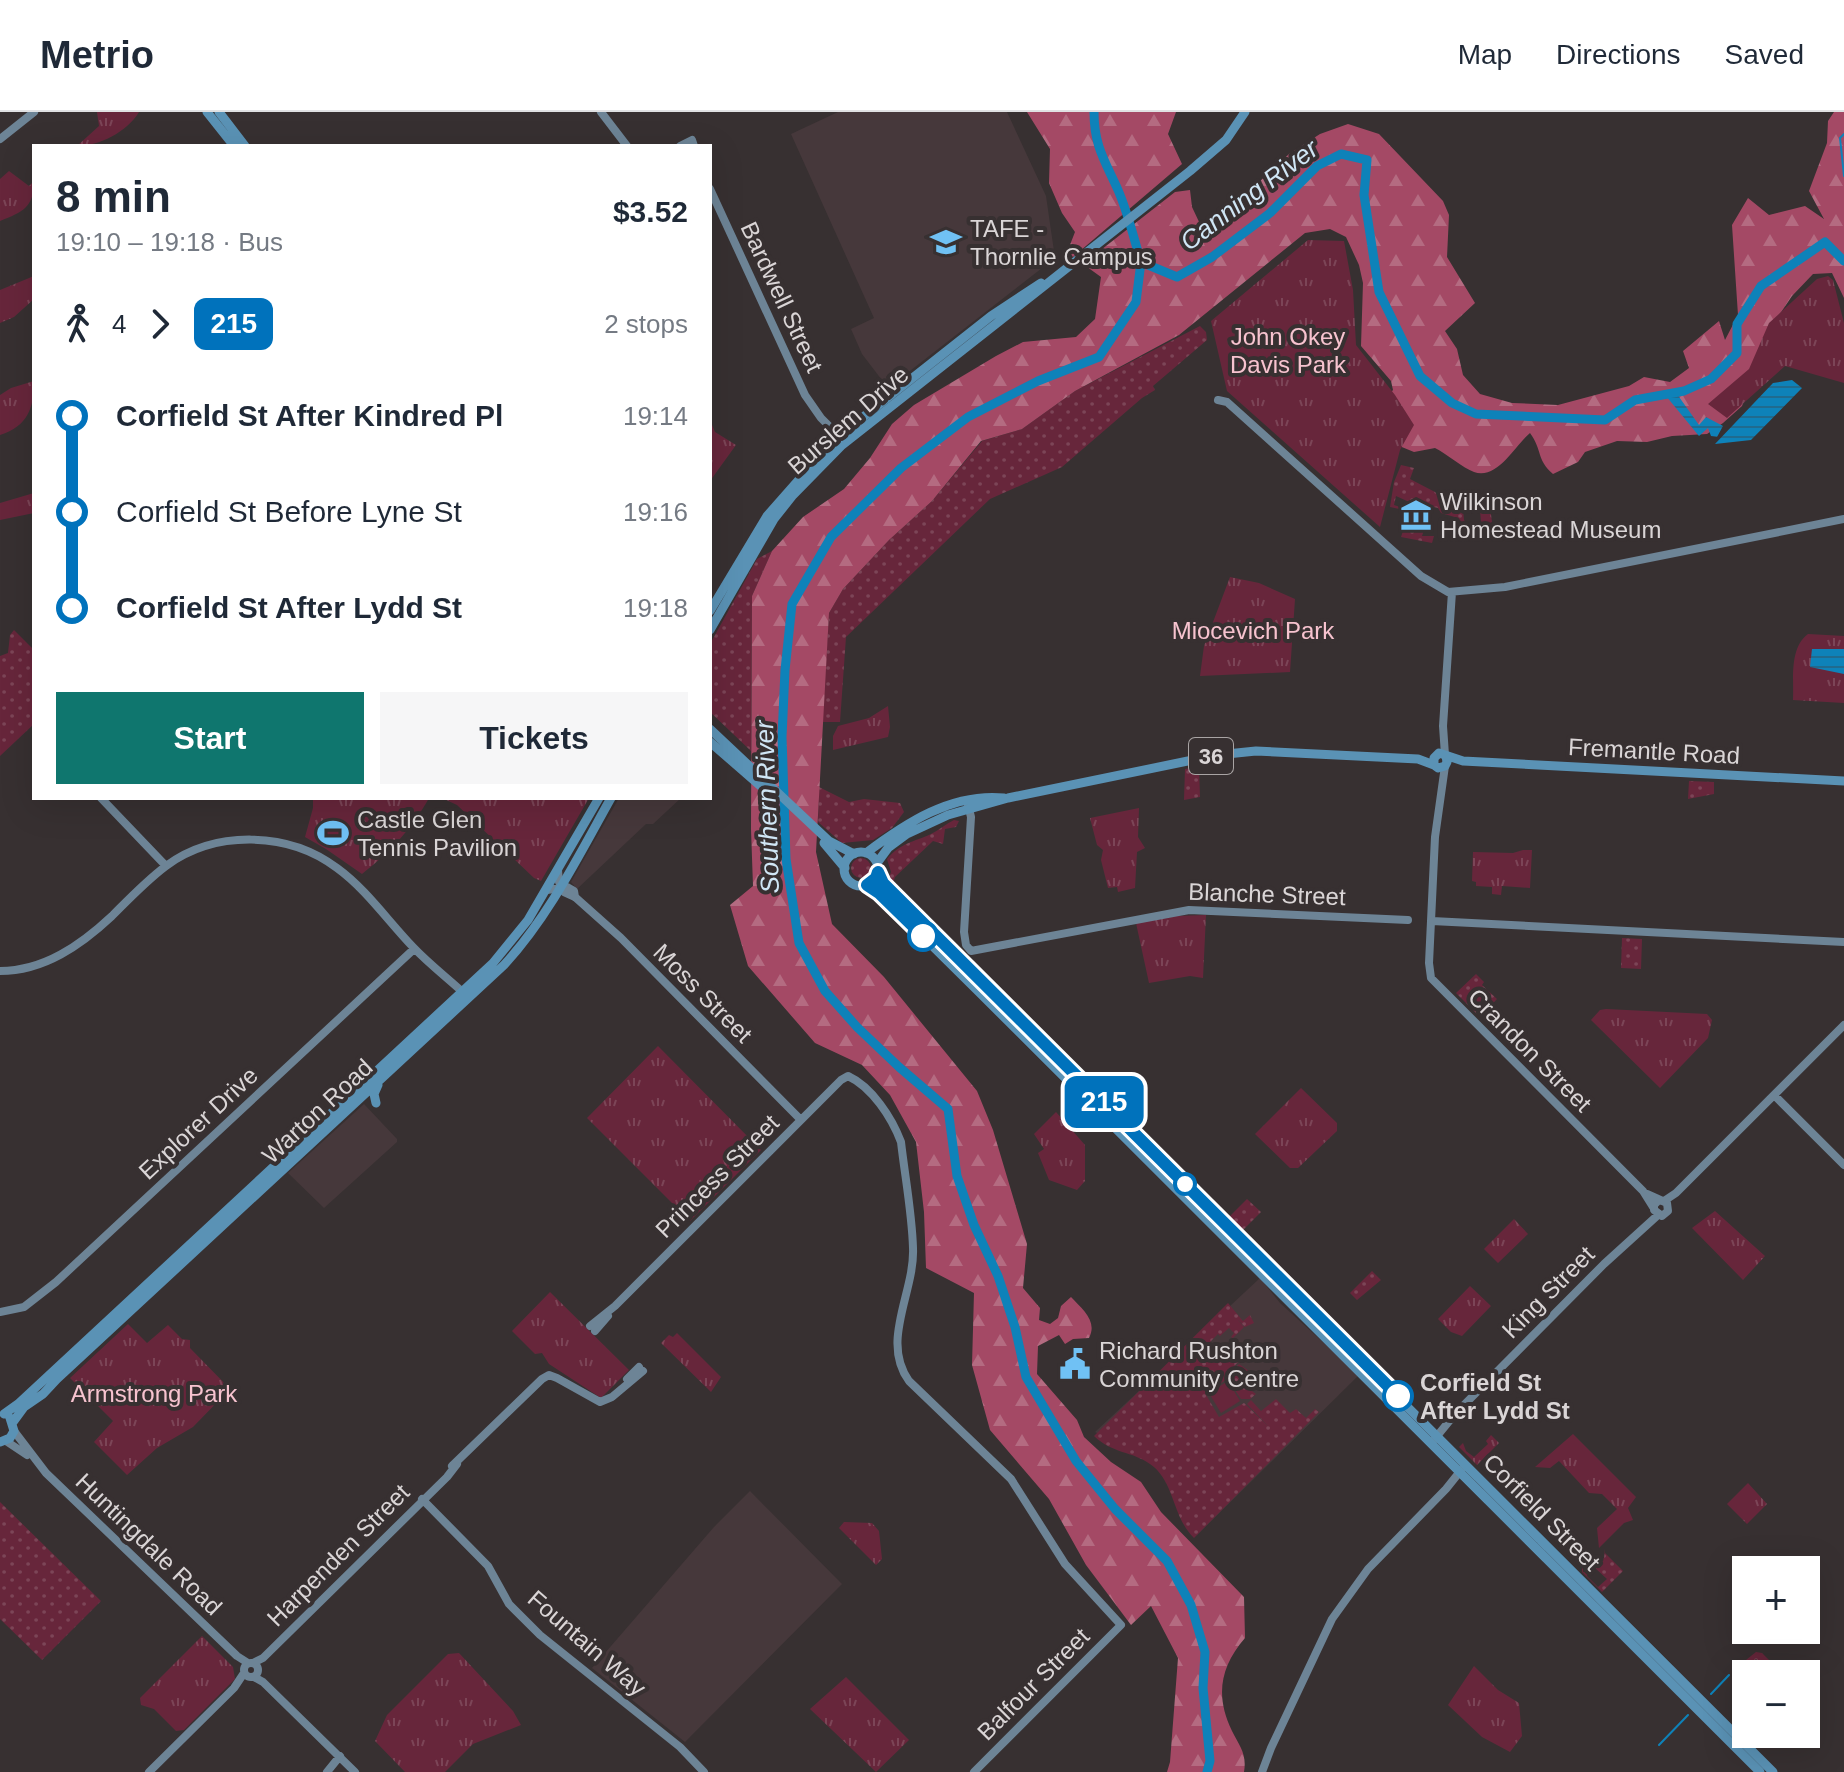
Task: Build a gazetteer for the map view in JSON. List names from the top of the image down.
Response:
{
  "streets": {
    "main road": [
      "Burslem Drive",
      "Fremantle Road",
      "36",
      "Warton Road",
      "Corfield Street"
    ],
    "street": [
      "Bardwell Street",
      "Blanche Street",
      "Moss Street",
      "Crandon Street",
      "Explorer Drive",
      "Princess Street",
      "King Street",
      "Huntingdale Road",
      "Harpenden Street",
      "Fountain Way",
      "Balfour Street"
    ]
  },
  "crossings": [
    ["Bardwell Street", "Burslem Drive"],
    ["Fremantle Road", "36"],
    ["Fremantle Road", "Crandon Street"],
    ["36", "Blanche Street"],
    ["36", "Crandon Street"],
    ["36", "Corfield Street"],
    ["Moss Street", "Warton Road"],
    ["Moss Street", "Princess Street"],
    ["Crandon Street", "King Street"],
    ["Warton Road", "Huntingdale Road"],
    ["Princess Street", "Balfour Street"],
    ["King Street", "Corfield Street"],
    ["Huntingdale Road", "Harpenden Street"],
    ["Harpenden Street", "Fountain Way"]
  ],
  "water": ["Canning River", "Southern River"],
  "parks": ["John Okey Davis Park", "Miocevich Park", "Armstrong Park"],
  "places": {
    "school or university": ["TAFE - Thornlie Campus"],
    "museum": ["Wilkinson Homestead Museum"],
    "sports": ["Castle Glen Tennis Pavilion"],
    "public building": ["Richard Rushton Community Centre"],
    "other": ["Corfield St After Lydd St"]
  },
  "lines": ["bus line 215"],
  "page": {
    "header": "Metrio",
    "nav": ["Map", "Directions", "Saved"],
    "on_map": "215",
    "heading": ["8 min", "19:10 – 19:18 · Bus", "$3.52"],
    "legs": ["4", "215", "2 stops"],
    "list": [
      {
        "name": "Corfield St After Kindred Pl",
        "value": "19:14"
      },
      {
        "name": "Corfield St Before Lyne St",
        "value": "19:16"
      },
      {
        "name": "Corfield St After Lydd St",
        "value": "19:18"
      }
    ],
    "buttons": ["Start", "Tickets"],
    "map_buttons": ["+", "−"]
  }
}
